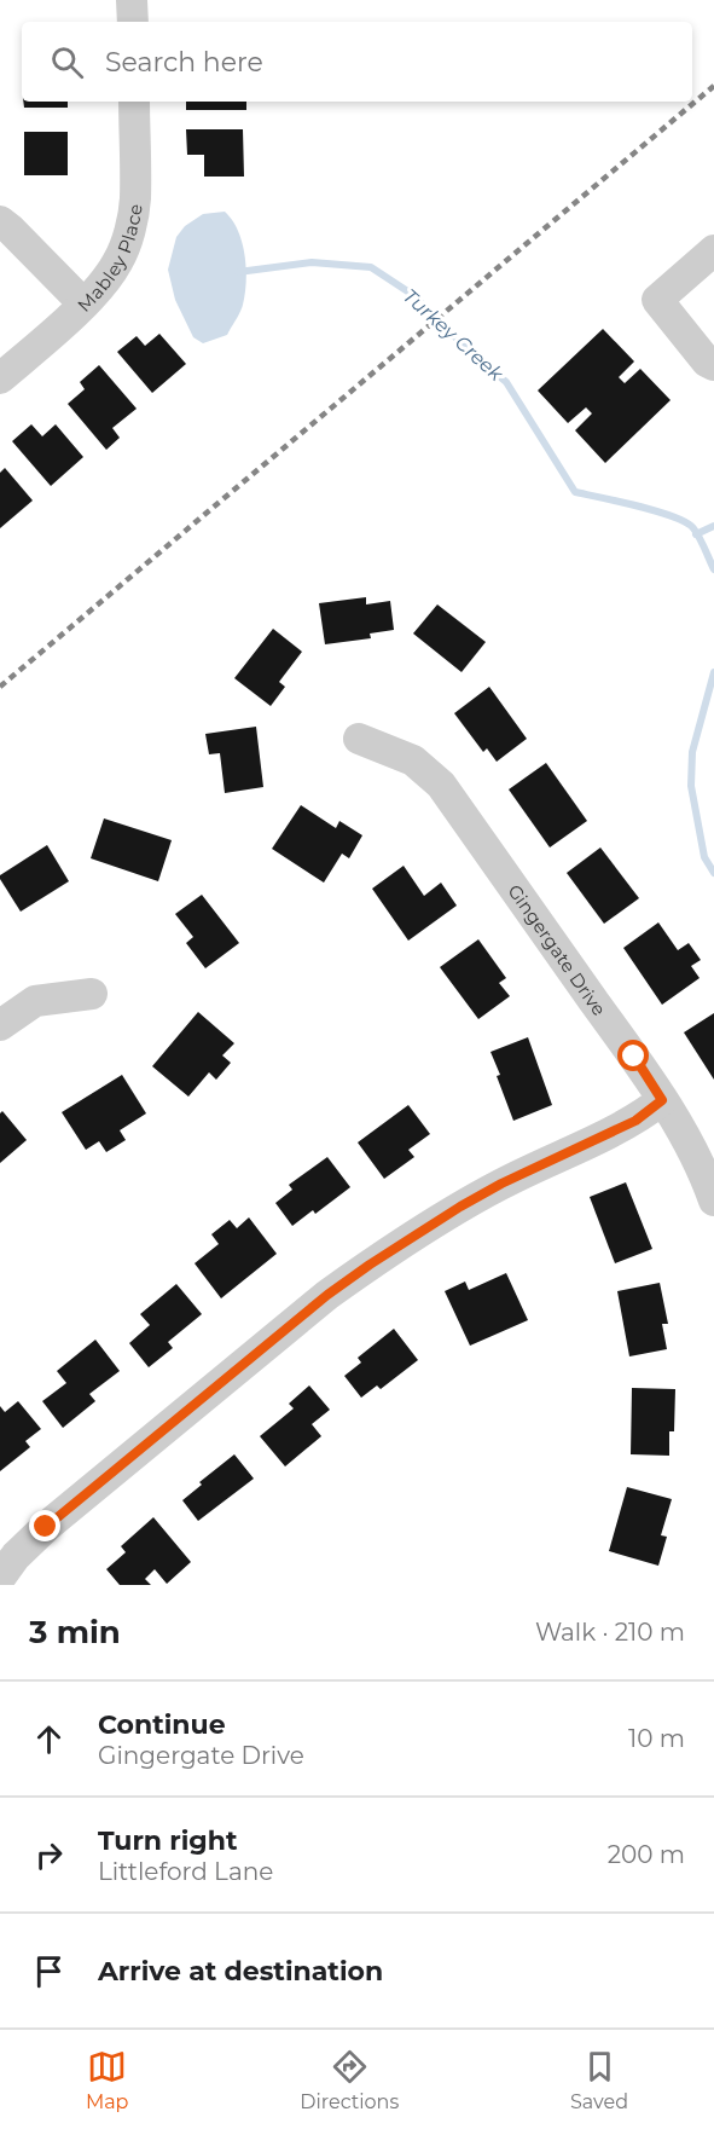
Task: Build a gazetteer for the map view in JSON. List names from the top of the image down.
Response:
{
  "streets": {
    "street": ["Mabley Place", "Gingergate Drive"]
  },
  "water": ["Turkey Creek"],
  "page": {
    "search": "Search here",
    "heading": ["3 min", "Walk · 210 m"],
    "list": [
      ["Continue", "Gingergate Drive", "10 m"],
      ["Turn right", "Littleford Lane", "200 m"],
      "Arrive at destination"
    ],
    "nav": ["Map", "Directions", "Saved"]
  }
}
